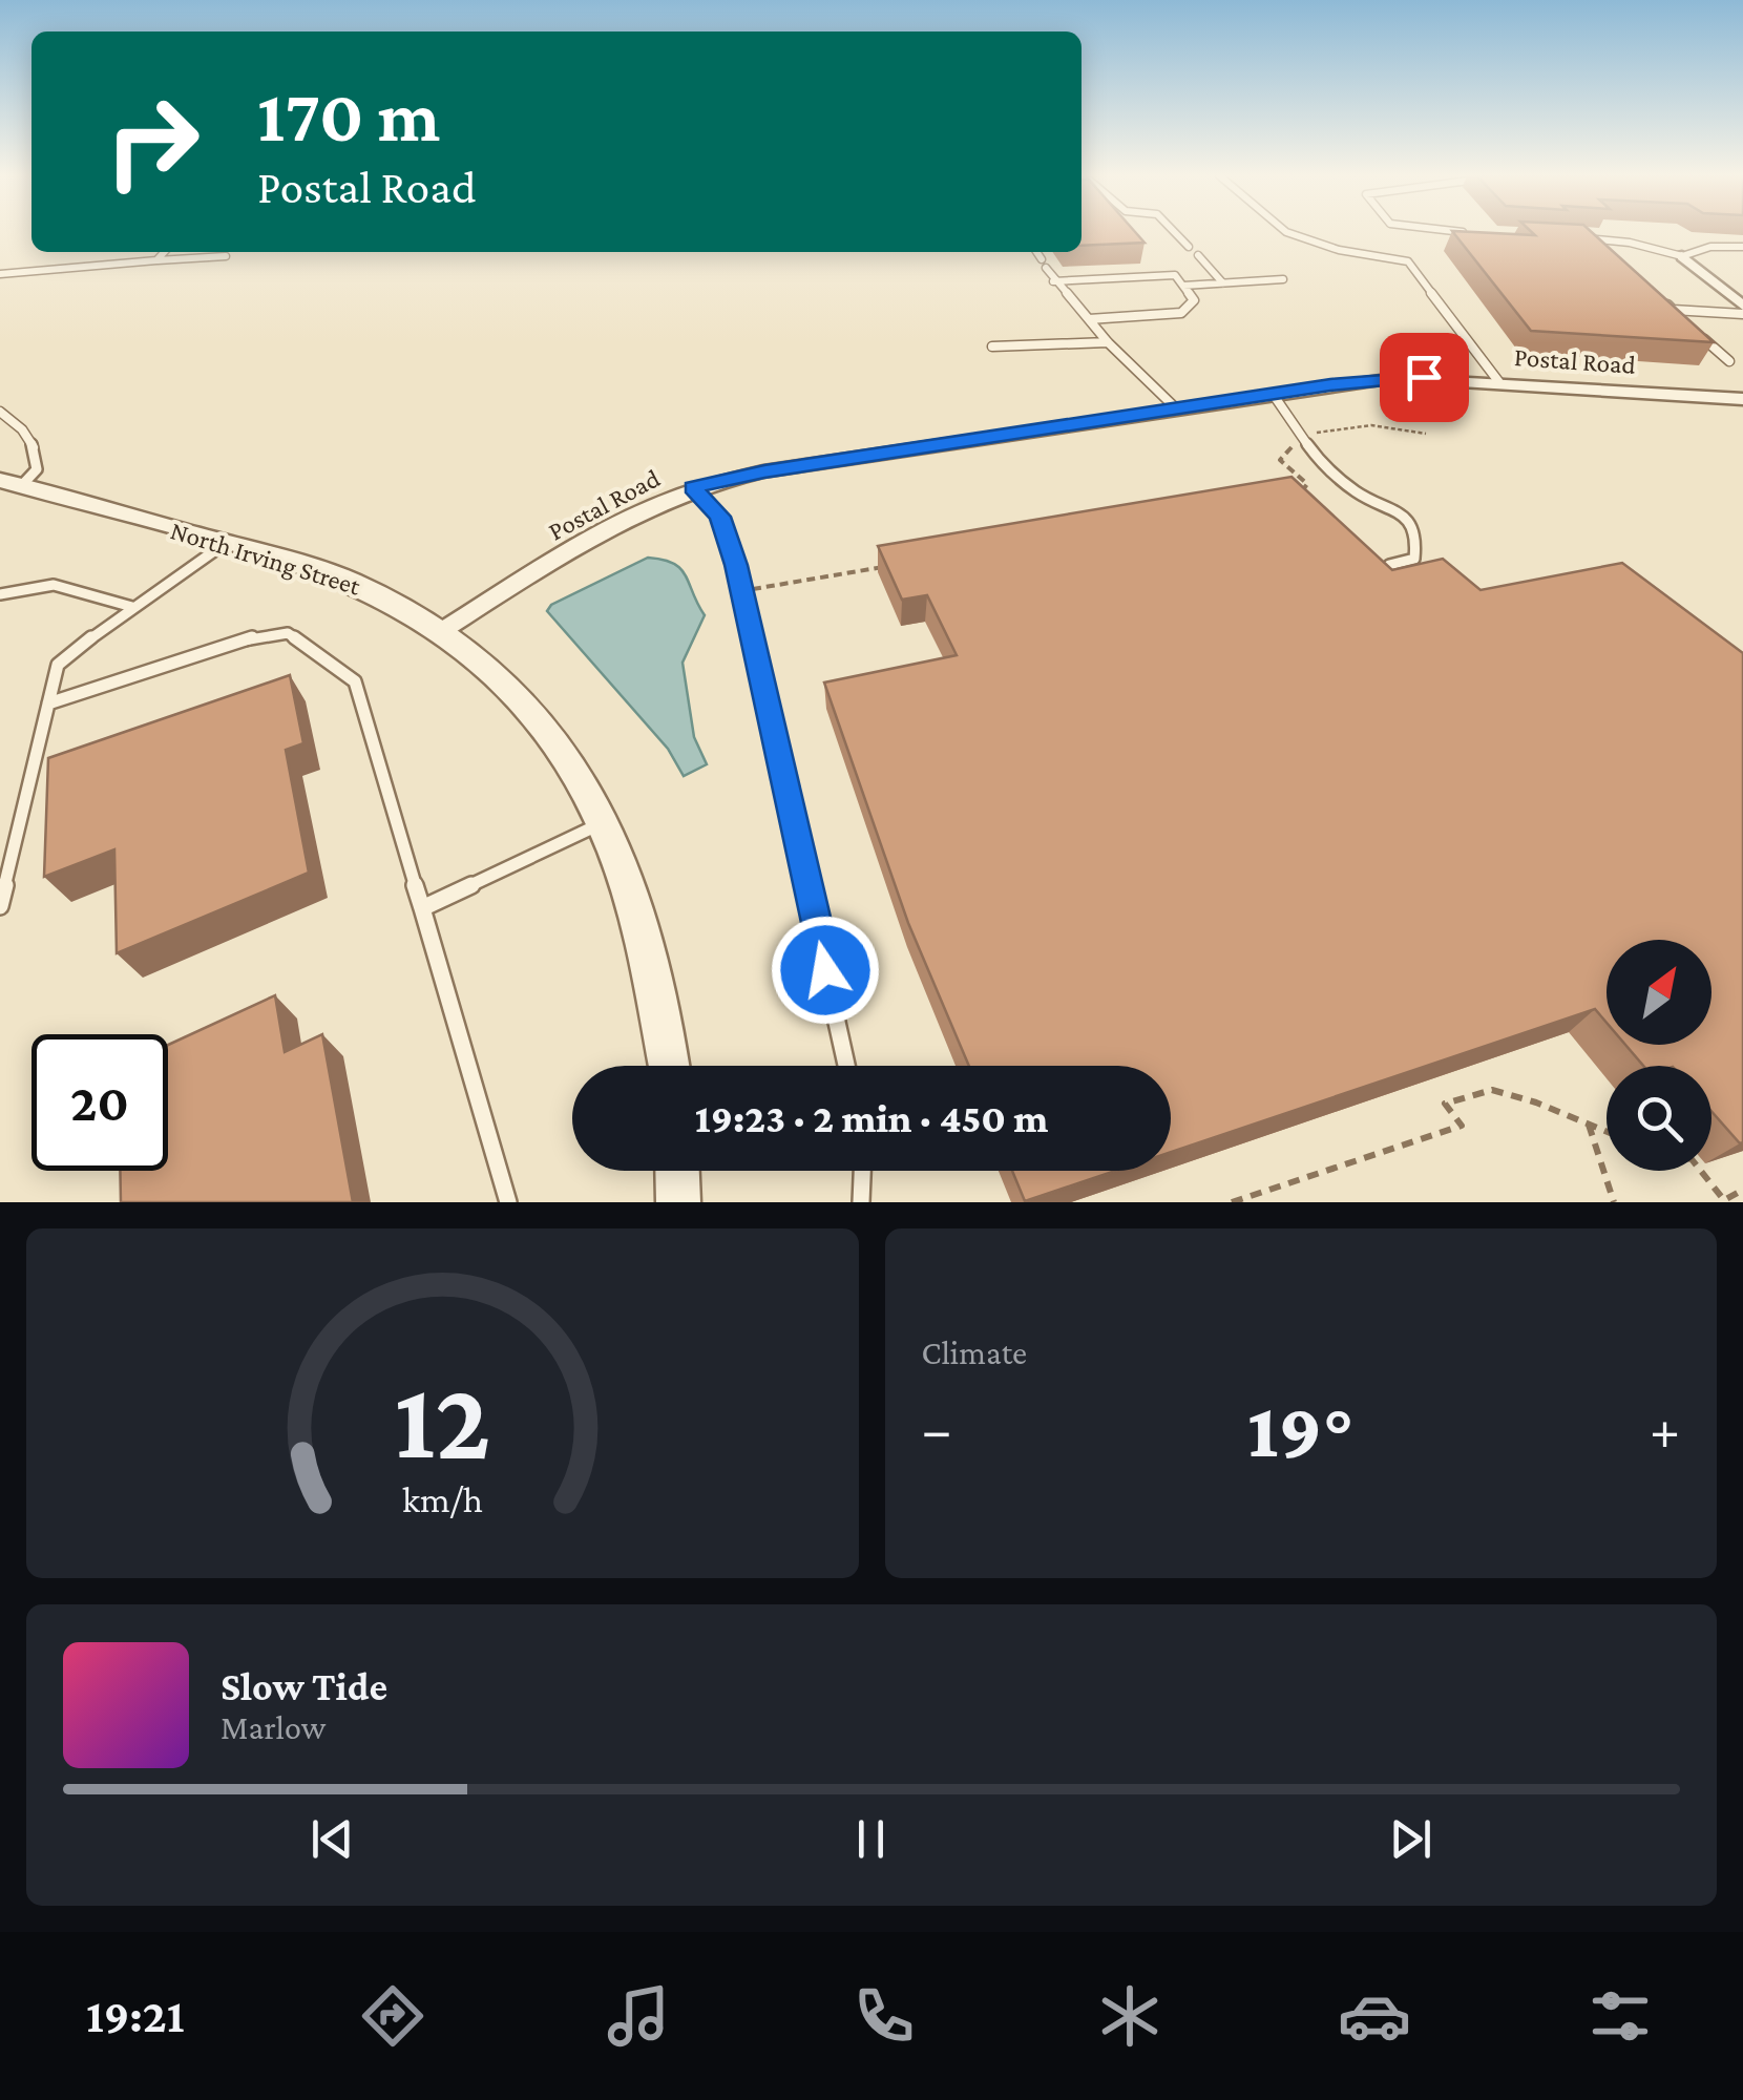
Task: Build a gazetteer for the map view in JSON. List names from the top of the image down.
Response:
{
  "streets": {
    "street": ["Postal Road", "North Irving Street"]
  },
  "crossings": [
    ["Postal Road", "North Irving Street"]
  ],
  "north": "top right",
  "page": {
    "turn": ["170 m", "Postal Road"],
    "limit": "20",
    "trip": "19:23 · 2 min · 450 m",
    "tile": "Climate",
    "heat": ["−", "19°", "+"],
    "song": ["Slow Tide", "Marlow"],
    "tabs": "19:21",
    "gauge": ["12", "km/h"]
  }
}
